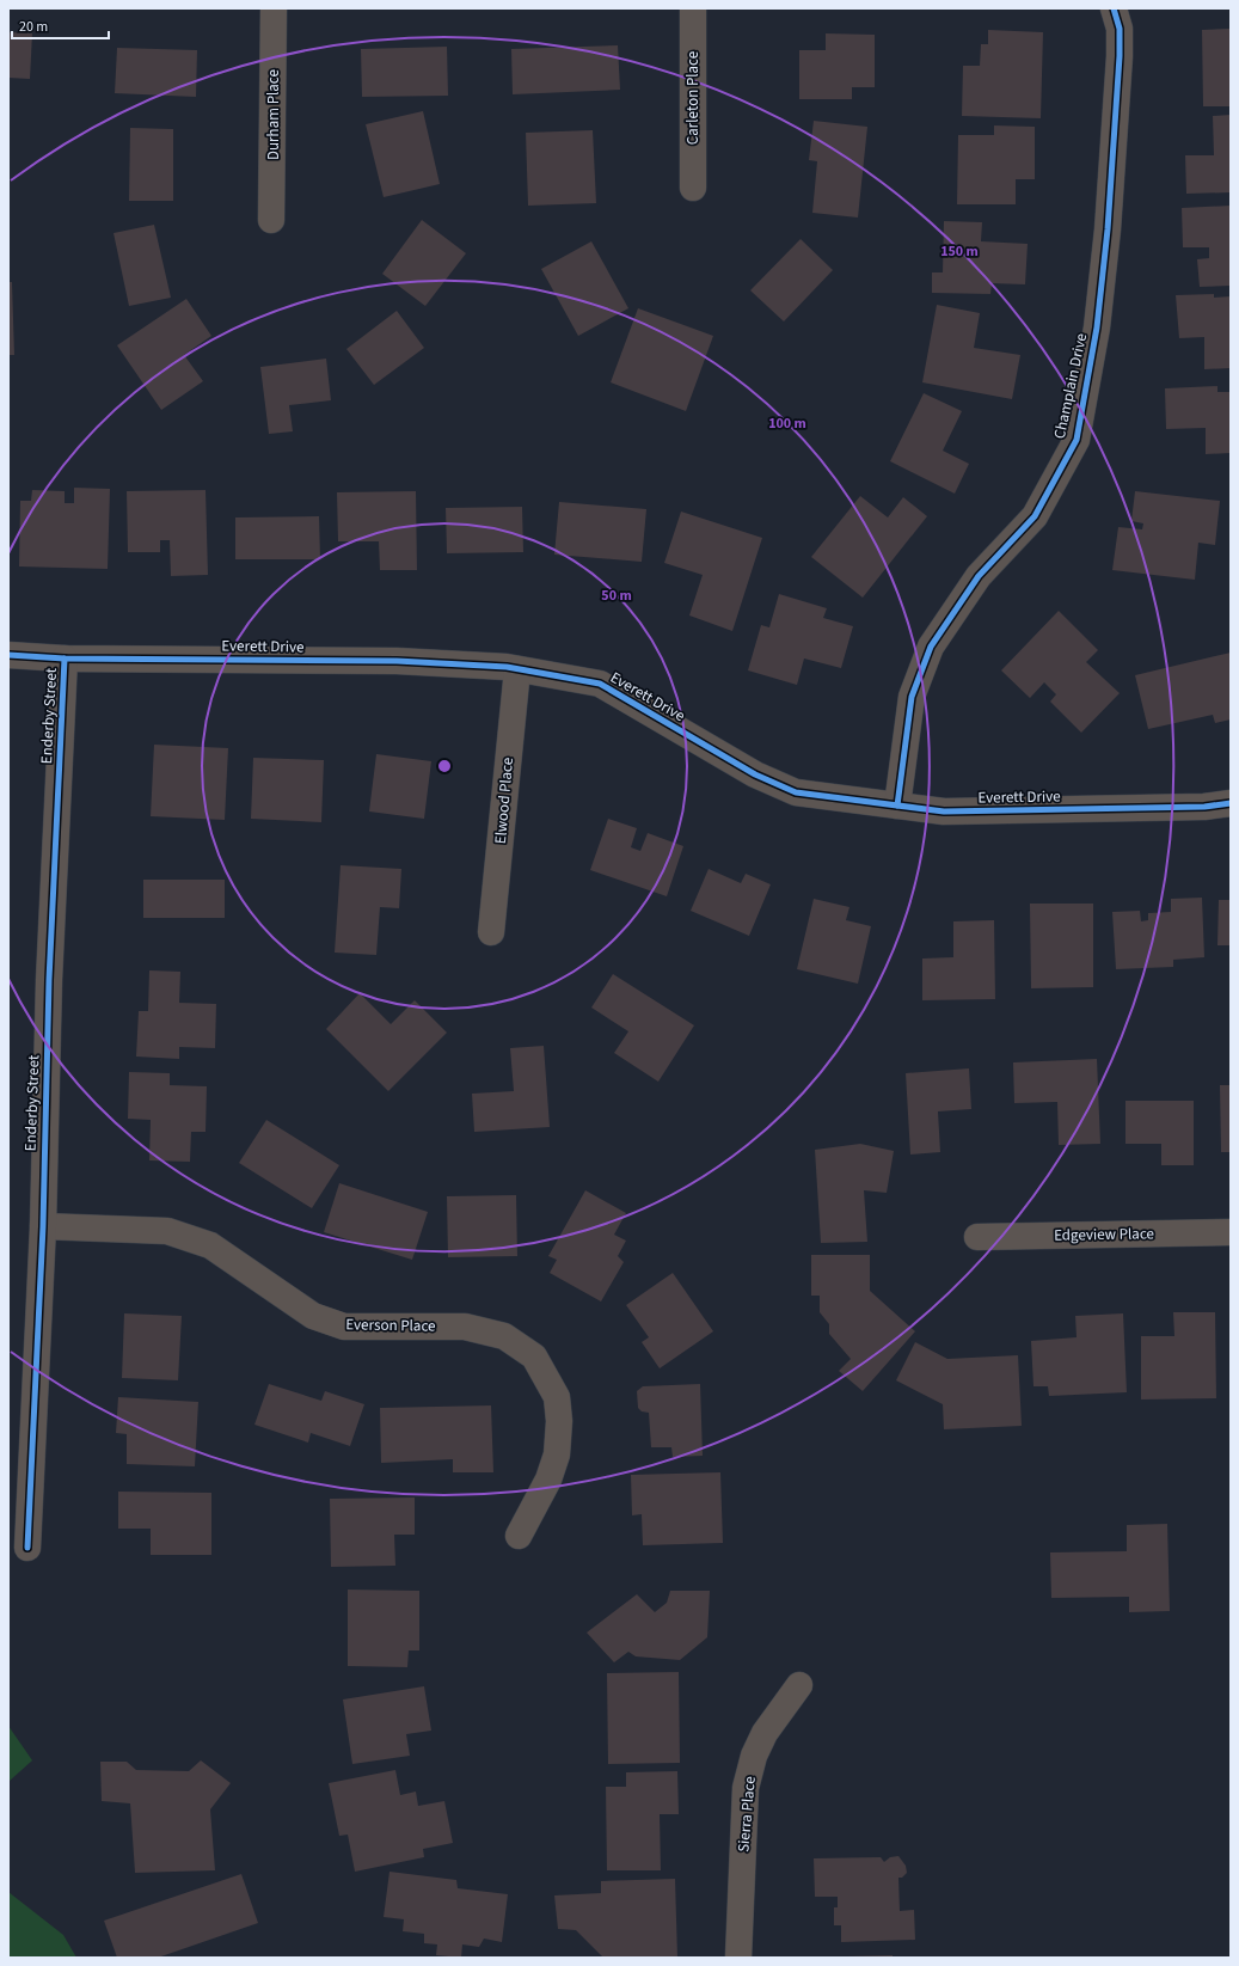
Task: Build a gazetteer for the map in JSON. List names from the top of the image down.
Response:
{
  "streets": {
    "street": [
      "Carleton Place",
      "Durham Place",
      "Champlain Drive",
      "Everett Drive",
      "Enderby Street",
      "Elwood Place",
      "Edgeview Place",
      "Everson Place",
      "Sierra Place"
    ]
  },
  "crossings": [
    ["Champlain Drive", "Everett Drive"],
    ["Everett Drive", "Enderby Street"],
    ["Everett Drive", "Elwood Place"],
    ["Enderby Street", "Everson Place"]
  ],
  "scale_bar": "20 m",
  "rings": ["150 m", "100 m", "50 m"]
}
